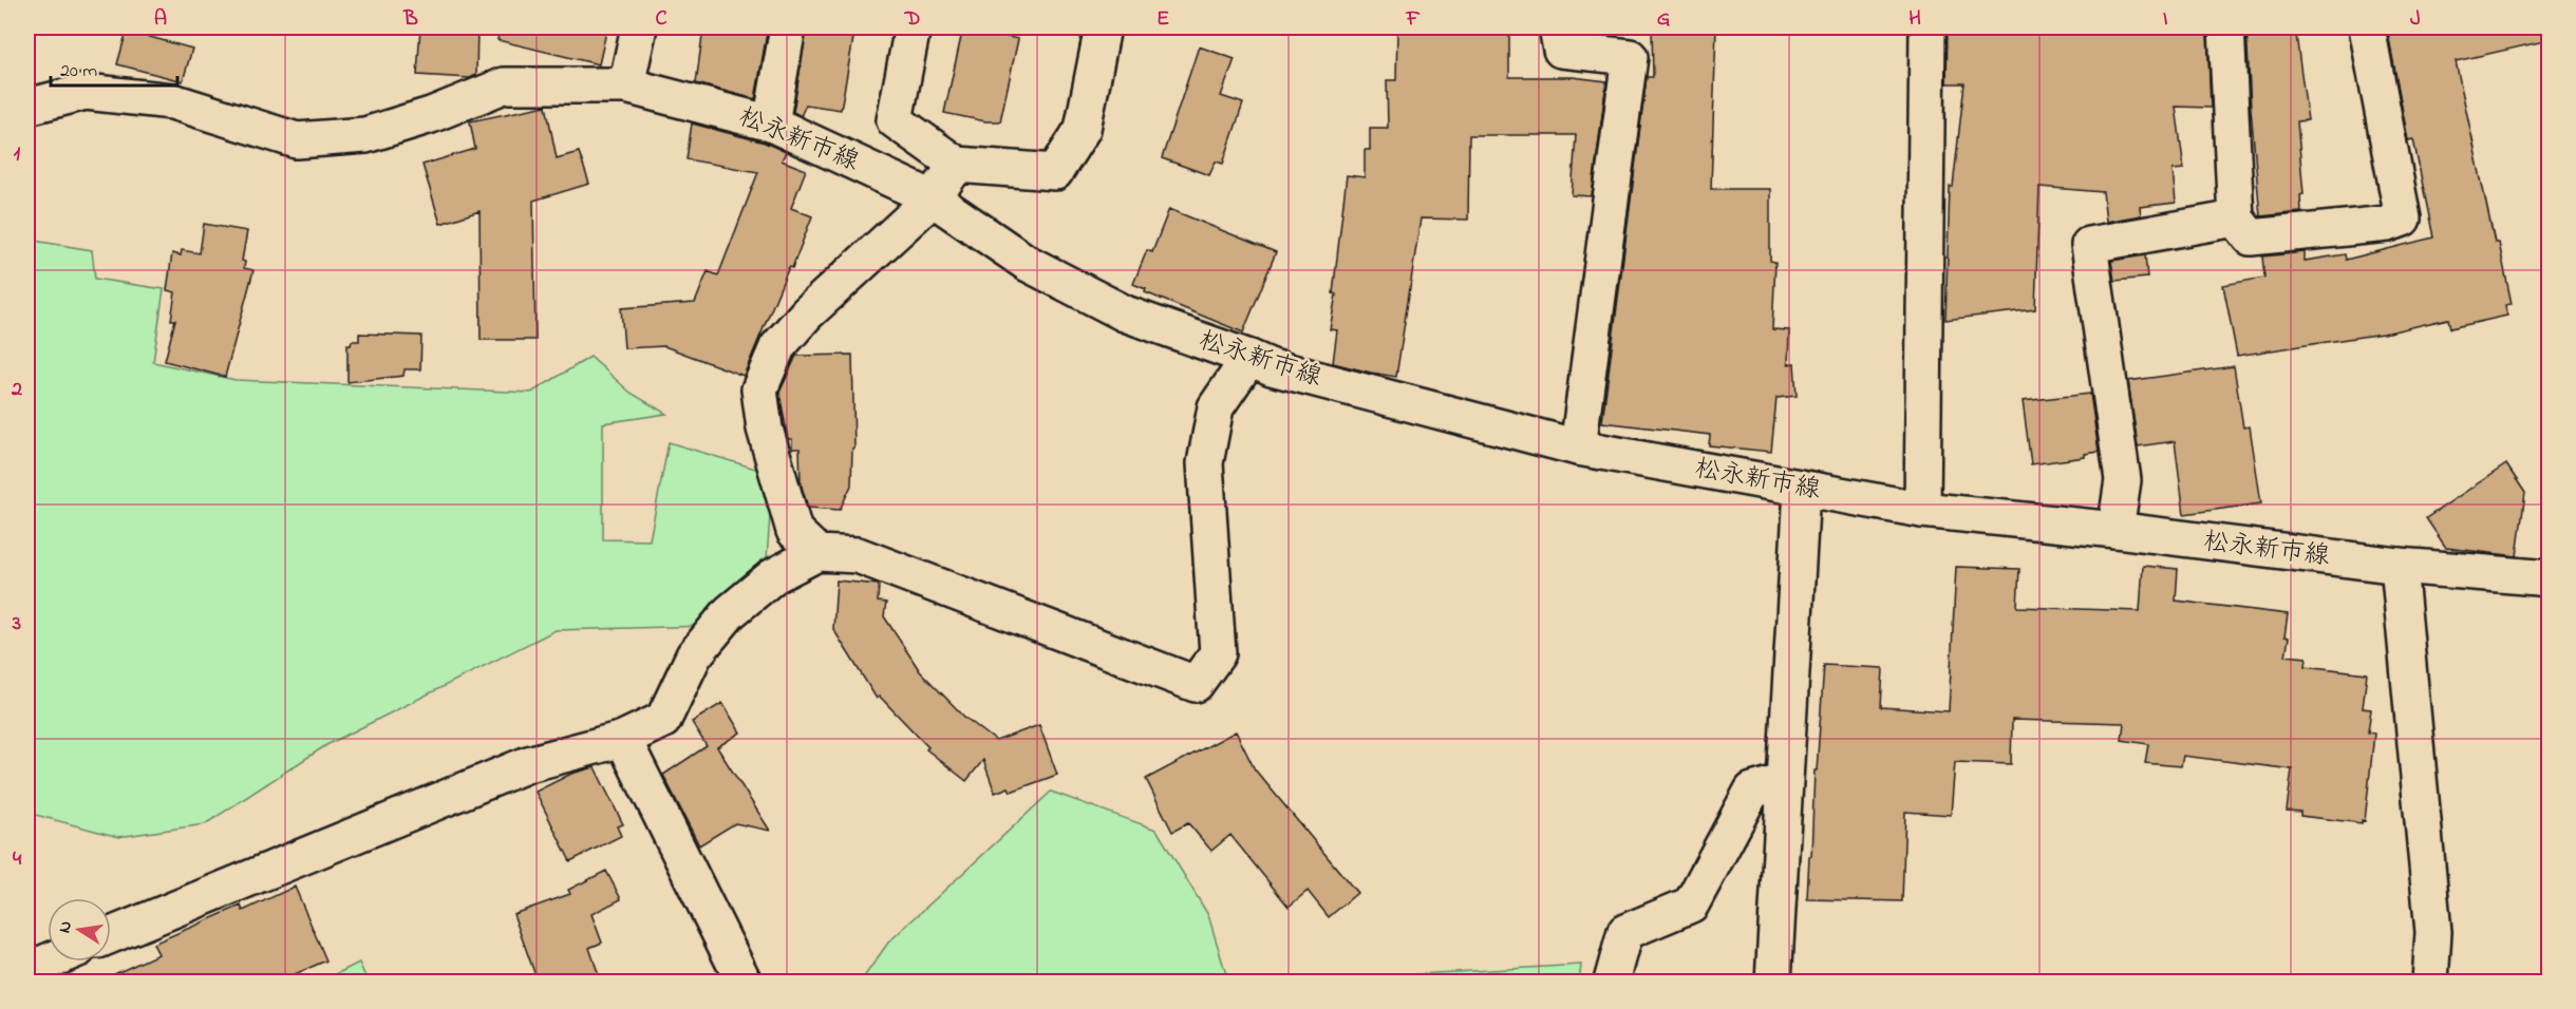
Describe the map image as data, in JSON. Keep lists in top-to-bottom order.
{
  "streets": {
    "street": ["松永新市線"]
  },
  "scale_bar": "20 m",
  "north": "left",
  "grid": {
    "columns": [
      "A",
      "B",
      "C",
      "D",
      "E",
      "F",
      "G",
      "H",
      "I",
      "J"
    ],
    "rows": [
      "1",
      "2",
      "3",
      "4"
    ]
  }
}
